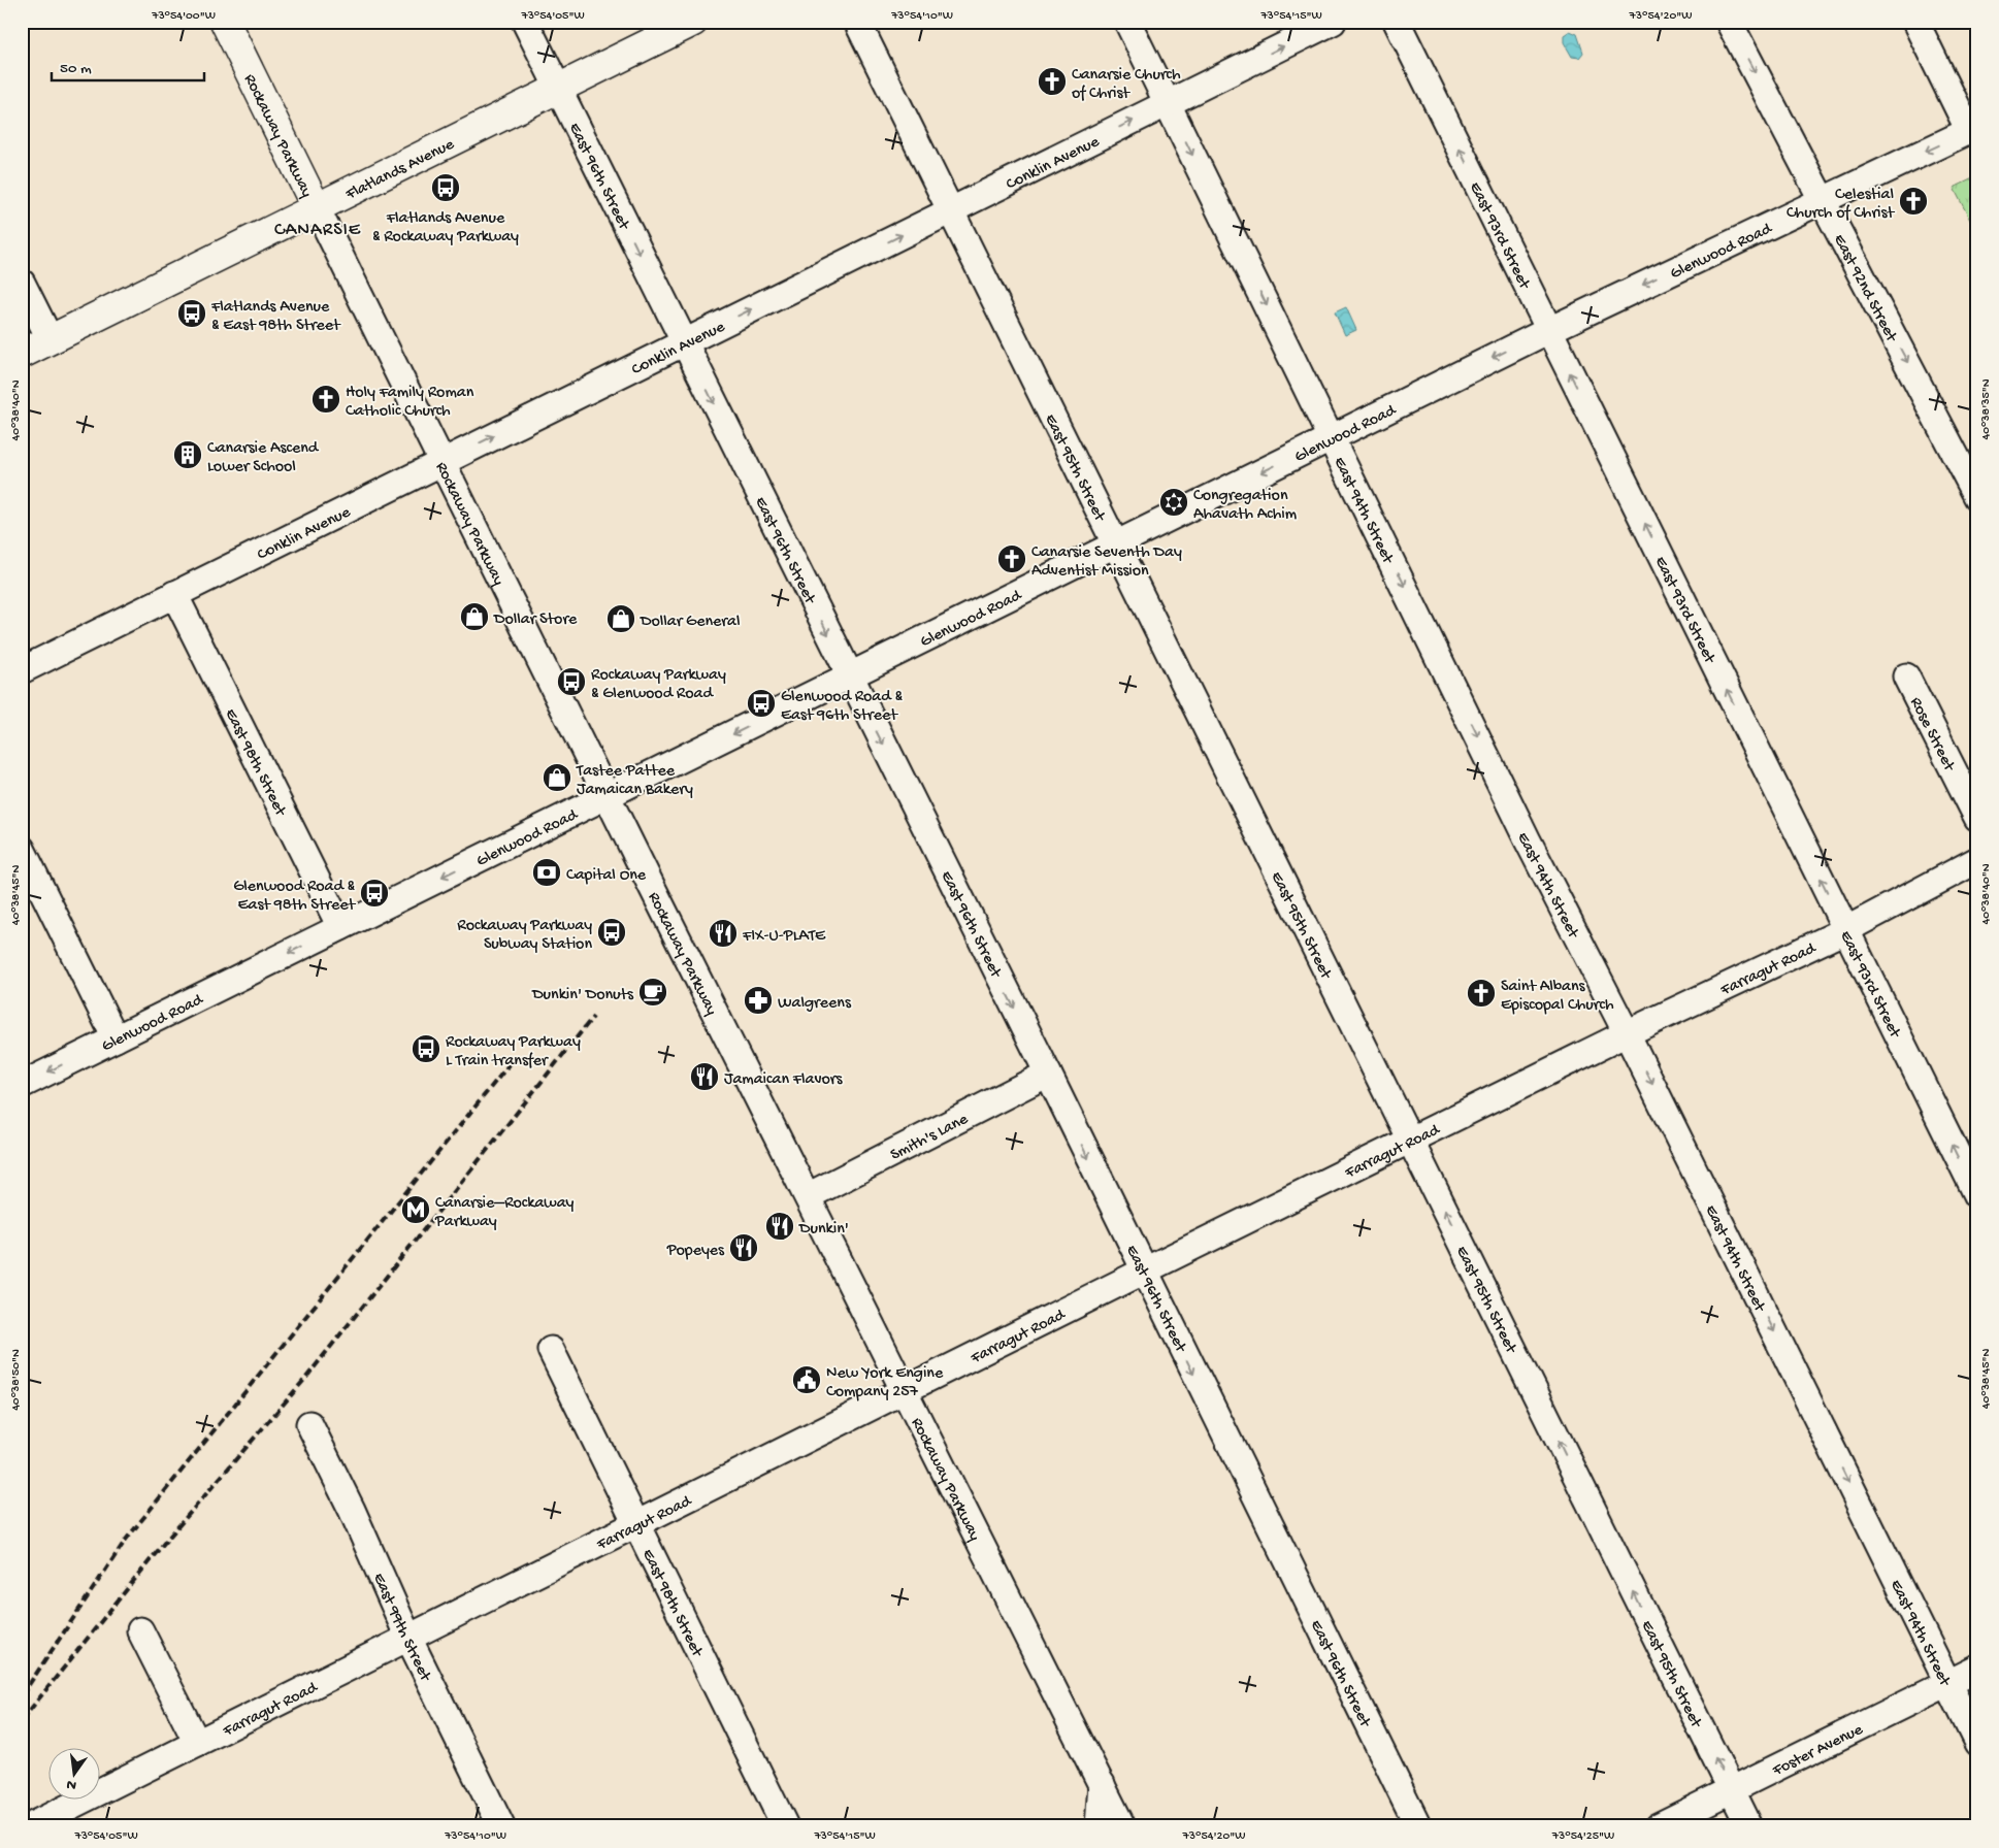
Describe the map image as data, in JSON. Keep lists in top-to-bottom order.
{
  "streets": {
    "main road": ["Rockaway Parkway", "Flatlands Avenue"],
    "street": [
      "Conklin Avenue",
      "East 96th Street",
      "East 93rd Street",
      "Glenwood Road",
      "East 92nd Street",
      "East 95th Street",
      "East 94th Street",
      "Rose Street",
      "East 98th Street",
      "Farragut Road",
      "Smith's Lane",
      "East 99th Street",
      "Foster Avenue"
    ]
  },
  "crossings": [
    ["Rockaway Parkway", "Conklin Avenue"],
    ["Rockaway Parkway", "Flatlands Avenue"],
    ["Rockaway Parkway", "Glenwood Road"],
    ["Rockaway Parkway", "Farragut Road"],
    ["Rockaway Parkway", "Smith's Lane"],
    ["Conklin Avenue", "East 96th Street"],
    ["Conklin Avenue", "East 95th Street"],
    ["Conklin Avenue", "East 94th Street"],
    ["Conklin Avenue", "East 98th Street"],
    ["Flatlands Avenue", "East 96th Street"],
    ["East 96th Street", "Glenwood Road"],
    ["East 96th Street", "Farragut Road"],
    ["East 96th Street", "Smith's Lane"],
    ["East 93rd Street", "Glenwood Road"],
    ["East 93rd Street", "Farragut Road"],
    ["Glenwood Road", "East 92nd Street"],
    ["Glenwood Road", "East 95th Street"],
    ["Glenwood Road", "East 94th Street"],
    ["Glenwood Road", "East 98th Street"],
    ["East 95th Street", "Farragut Road"],
    ["East 95th Street", "Foster Avenue"],
    ["East 94th Street", "Farragut Road"],
    ["East 94th Street", "Foster Avenue"],
    ["East 98th Street", "Farragut Road"],
    ["Farragut Road", "East 99th Street"]
  ],
  "one_way": [
    "Conklin Avenue",
    "East 96th Street",
    "East 93rd Street",
    "Glenwood Road",
    "East 92nd Street",
    "East 95th Street",
    "East 94th Street"
  ],
  "districts": ["CANARSIE"],
  "places": {
    "church": [
      "Canarsie Church of Christ",
      "Celestial Church of Christ",
      "Holy Family Roman Catholic Church",
      "Canarsie Seventh Day Adventist Mission",
      "Saint Albans Episcopal Church"
    ],
    "bus stop": [
      "Flatlands Avenue & Rockaway Parkway",
      "Flatlands Avenue & East 98th Street",
      "Rockaway Parkway & Glenwood Road",
      "Glenwood Road & East 96th Street",
      "Glenwood Road & East 98th Street",
      "Rockaway Parkway Subway Station",
      "Rockaway Parkway L Train transfer"
    ],
    "building": ["Canarsie Ascend Lower School"],
    "synagogue": ["Congregation Ahavath Achim"],
    "shop": ["Dollar Store", "Dollar General", "Tastee Pattee Jamaican Bakery"],
    "bank": ["Capital One"],
    "restaurant": [
      "FIX-U-PLATE",
      "Jamaican Flavors",
      "Dunkin'",
      "Popeyes"
    ],
    "cafe": ["Dunkin' Donuts"],
    "pharmacy": ["Walgreens"],
    "metro station": ["Canarsie–Rockaway Parkway"],
    "public building": ["New York Engine Company 257"]
  },
  "scale_bar": "50 m",
  "north": "bottom",
  "coordinates": [
    "73°54'00\"W",
    "73°54'05\"W",
    "73°54'10\"W",
    "73°54'15\"W",
    "73°54'20\"W",
    "40°38'35\"N",
    "40°38'40\"N",
    "40°38'45\"N",
    "40°38'50\"N",
    "73°54'25\"W"
  ]
}
